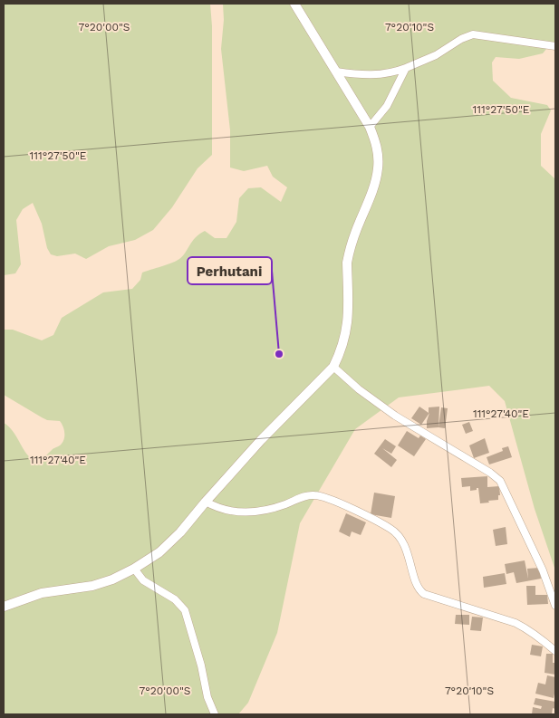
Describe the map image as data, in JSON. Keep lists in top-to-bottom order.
{
  "places": ["Perhutani"],
  "coordinates": [
    "7°20'00\"S",
    "7°20'10\"S",
    "111°27'50\"E",
    "111°27'40\"E"
  ]
}
